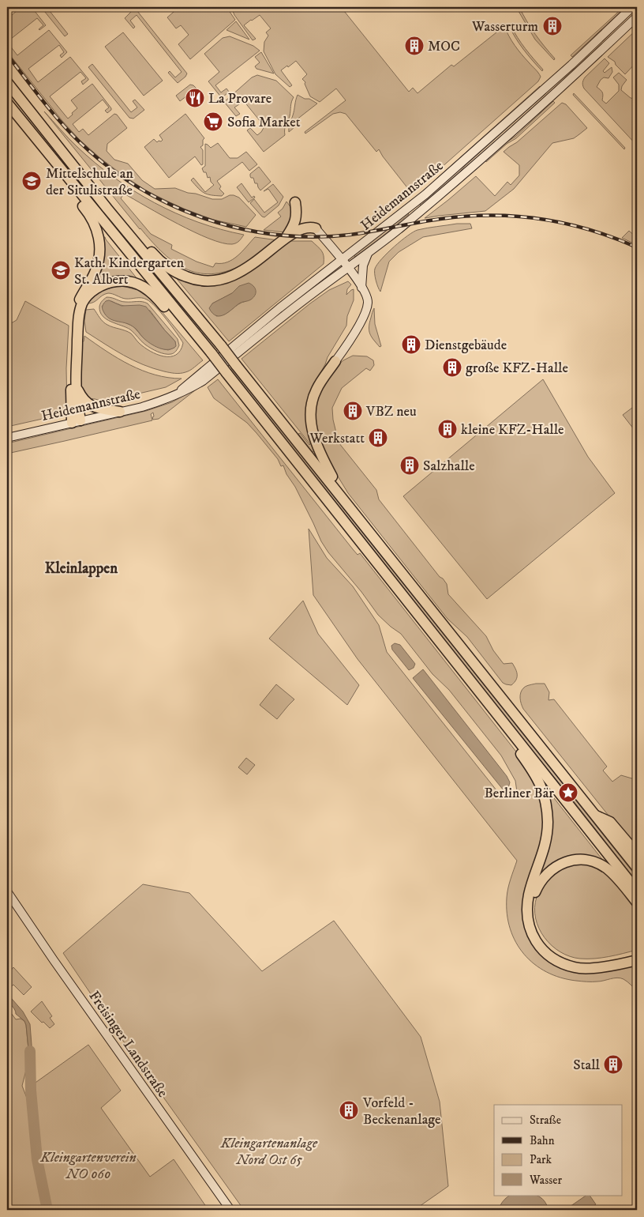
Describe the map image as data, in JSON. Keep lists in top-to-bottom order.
{
  "streets": {
    "main road": ["Heidemannstraße", "Freisinger Landstraße"]
  },
  "districts": ["Kleinlappen"],
  "parks": ["Kleingartenanlage Nord Ost 65", "Kleingartenverein NO 060"],
  "places": {
    "building": [
      "Wasserturm",
      "MOC",
      "Dienstgebäude",
      "große KFZ-Halle",
      "VBZ neu",
      "kleine KFZ-Halle",
      "Werkstatt",
      "Salzhalle",
      "Stall",
      "Vorfeld - Beckenanlage"
    ],
    "restaurant": ["La Provare"],
    "supermarket": ["Sofia Market"],
    "school or university": ["Mittelschule an der Situlistraße", "Kath. Kindergarten St. Albert"],
    "place": ["Berliner Bär"]
  },
  "legend": [
    "Straße",
    "Bahn",
    "Park",
    "Wasser"
  ]
}
